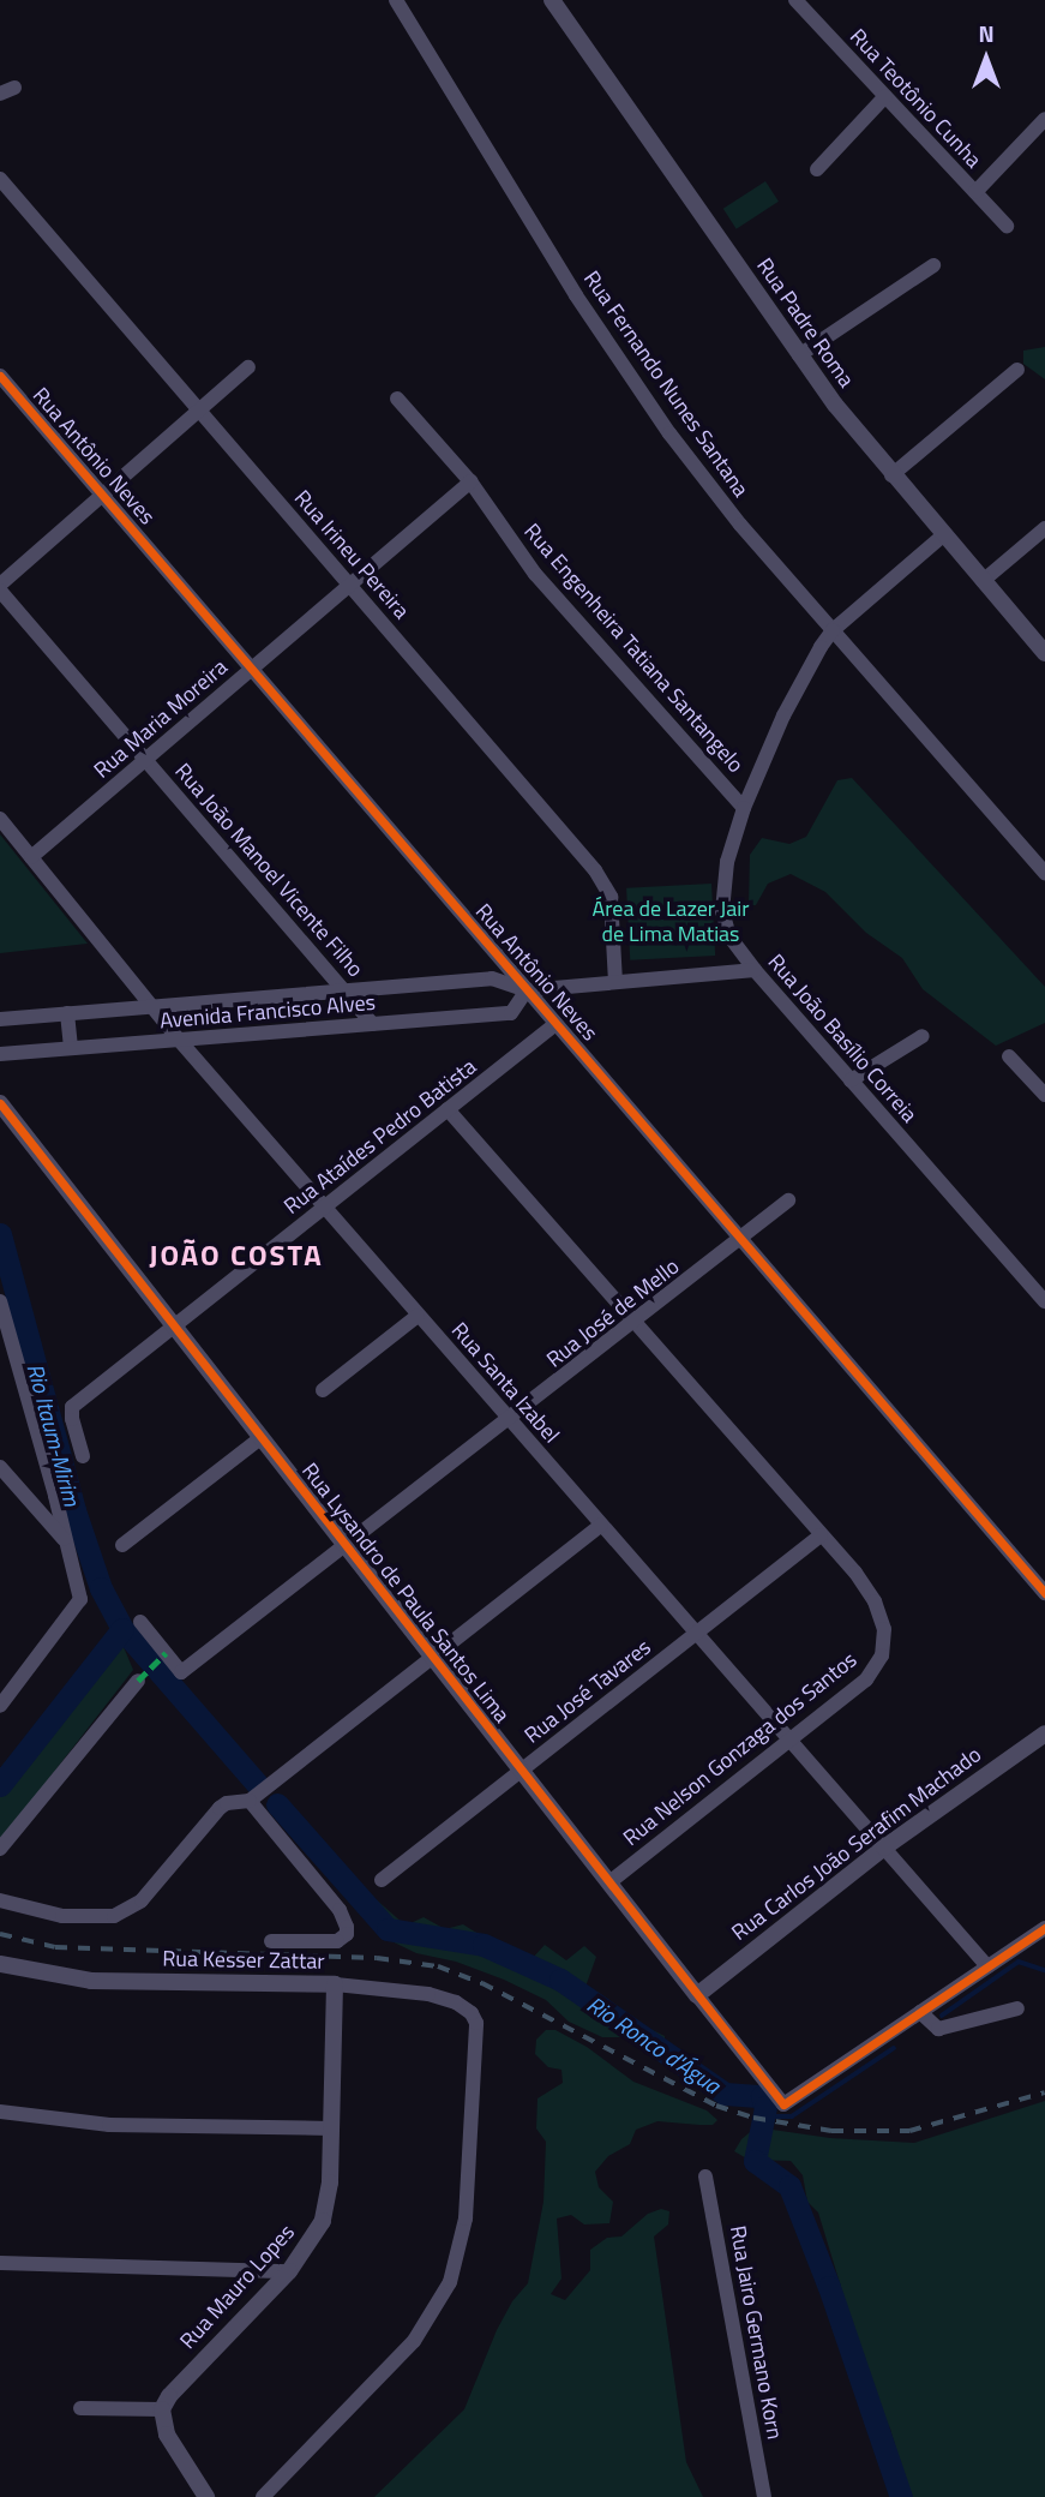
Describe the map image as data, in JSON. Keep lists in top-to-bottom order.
{
  "streets": {
    "street": [
      "Rua Teotônio Cunha",
      "Rua Padre Roma",
      "Rua Fernando Nunes Santana",
      "Rua Antônio Neves",
      "Rua Irineu Pereira",
      "Rua Engenheira Tatiana Santangelo",
      "Rua Maria Moreira",
      "Rua João Manoel Vicente Filho",
      "Avenida Francisco Alves",
      "Rua João Basílio Correia",
      "Rua Ataídes Pedro Batista",
      "Rua José de Mello",
      "Rua Santa Izabel",
      "Rua Lysandro de Paula Santos Lima",
      "Rua José Tavares",
      "Rua Nelson Gonzaga dos Santos",
      "Rua Carlos João Serafim Machado",
      "Rua Kesser Zattar",
      "Rua Mauro Lopes",
      "Rua Jairo Germano Korn"
    ]
  },
  "crossings": [
    ["Rua Padre Roma", "Rua João Basílio Correia"],
    ["Rua Fernando Nunes Santana", "Rua João Basílio Correia"],
    ["Rua Antônio Neves", "Rua Maria Moreira"],
    ["Rua Antônio Neves", "Avenida Francisco Alves"],
    ["Rua Antônio Neves", "Rua Ataídes Pedro Batista"],
    ["Rua Antônio Neves", "Rua José de Mello"],
    ["Rua Irineu Pereira", "Rua Maria Moreira"],
    ["Rua Irineu Pereira", "Avenida Francisco Alves"],
    ["Rua Engenheira Tatiana Santangelo", "Rua Maria Moreira"],
    ["Rua Engenheira Tatiana Santangelo", "Rua João Basílio Correia"],
    ["Rua Maria Moreira", "Rua João Manoel Vicente Filho"],
    ["Rua Maria Moreira", "Rua Santa Izabel"],
    ["Rua João Manoel Vicente Filho", "Avenida Francisco Alves"],
    ["Avenida Francisco Alves", "Rua João Basílio Correia"],
    ["Avenida Francisco Alves", "Rua Santa Izabel"],
    ["Rua Ataídes Pedro Batista", "Rua Santa Izabel"],
    ["Rua Ataídes Pedro Batista", "Rua Lysandro de Paula Santos Lima"],
    ["Rua José de Mello", "Rua Santa Izabel"],
    ["Rua José de Mello", "Rua Lysandro de Paula Santos Lima"],
    ["Rua Santa Izabel", "Rua José Tavares"],
    ["Rua Santa Izabel", "Rua Nelson Gonzaga dos Santos"],
    ["Rua Santa Izabel", "Rua Carlos João Serafim Machado"],
    ["Rua Lysandro de Paula Santos Lima", "Rua José Tavares"],
    ["Rua Lysandro de Paula Santos Lima", "Rua Nelson Gonzaga dos Santos"],
    ["Rua Lysandro de Paula Santos Lima", "Rua Carlos João Serafim Machado"],
    ["Rua José Tavares", "Rua Nelson Gonzaga dos Santos"],
    ["Rua Kesser Zattar", "Rua Mauro Lopes"]
  ],
  "districts": ["JOÃO COSTA"],
  "water": ["Rio Itaum-Mirim", "Rio Ronco d'Água"],
  "parks": ["Área de Lazer Jair de Lima Matias"],
  "north": "top"
}
